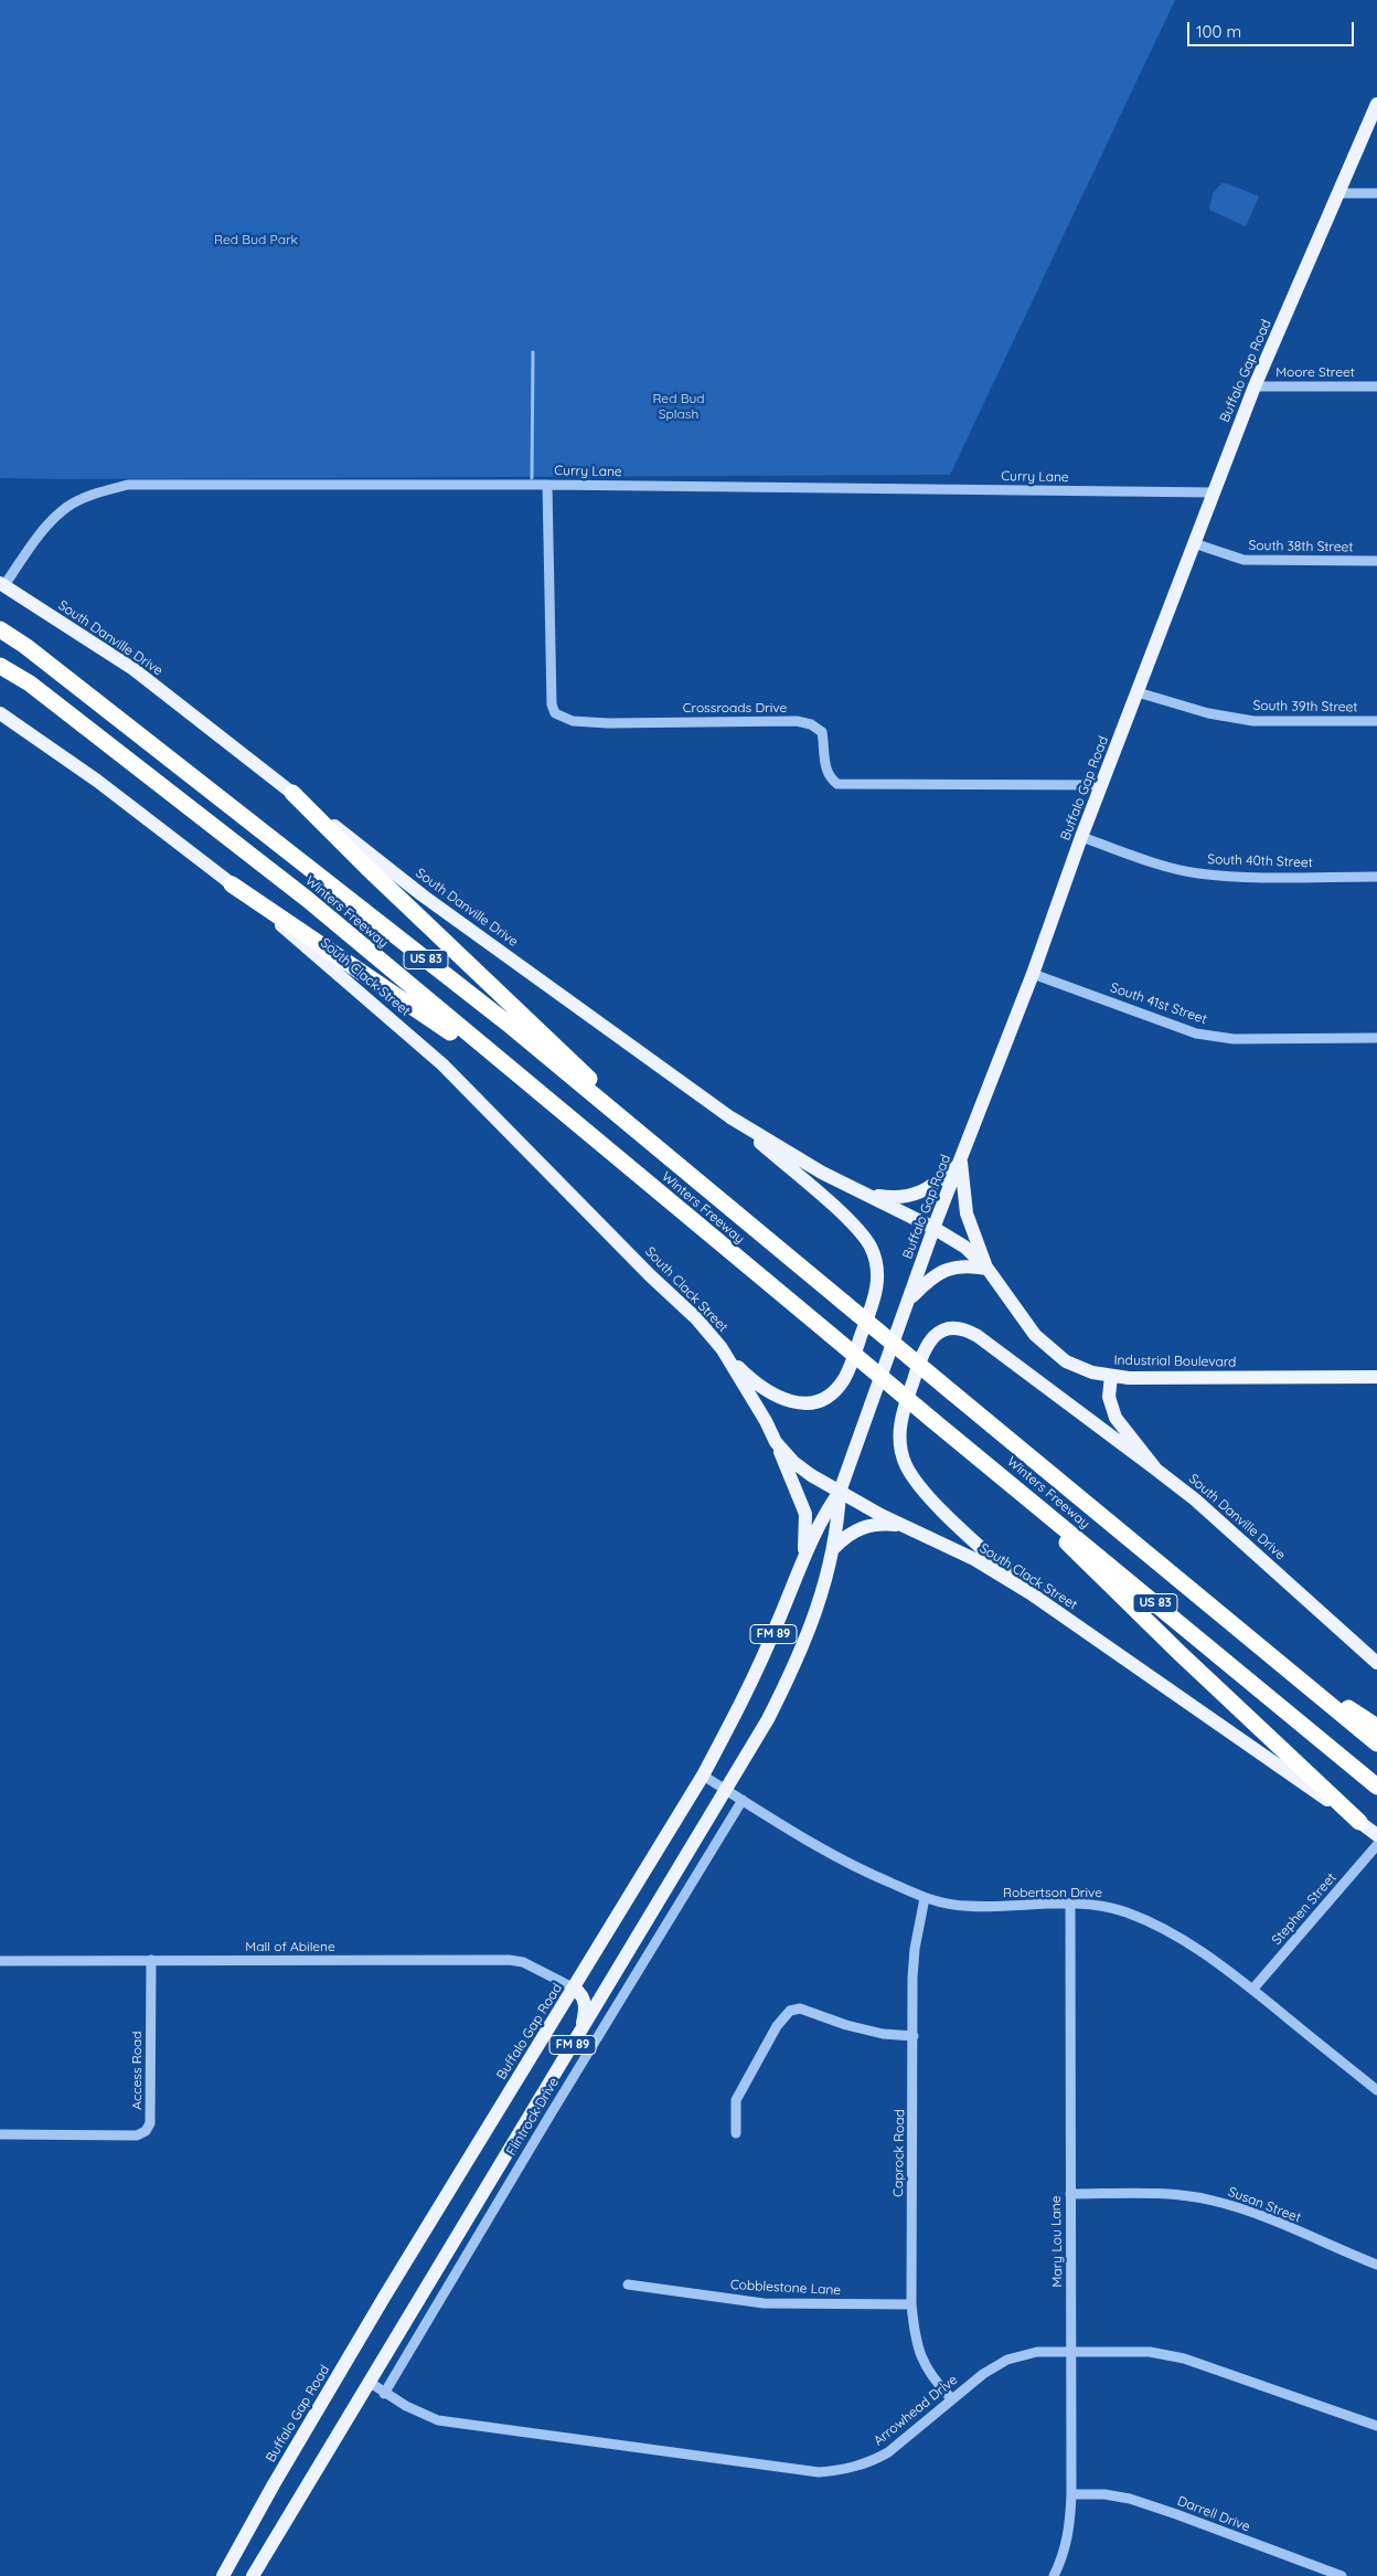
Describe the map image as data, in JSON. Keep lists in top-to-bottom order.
{
  "streets": {
    "highway": ["Winters Freeway", "US 83"],
    "main road": [
      "Buffalo Gap Road",
      "South Danville Drive",
      "South Clack Street",
      "Industrial Boulevard",
      "FM 89"
    ],
    "street": [
      "Moore Street",
      "Curry Lane",
      "South 38th Street",
      "South 39th Street",
      "Crossroads Drive",
      "South 40th Street",
      "South 41st Street",
      "Robertson Drive",
      "Stephen Street",
      "Mall of Abilene",
      "Access Road",
      "Flintrock Drive",
      "Caprock Road",
      "Susan Street",
      "Mary Lou Lane",
      "Cobblestone Lane",
      "Arrowhead Drive",
      "Darrell Drive"
    ]
  },
  "crossings": [
    ["Buffalo Gap Road", "Moore Street"],
    ["Buffalo Gap Road", "Curry Lane"],
    ["Buffalo Gap Road", "South 38th Street"],
    ["Buffalo Gap Road", "South Danville Drive"],
    ["Buffalo Gap Road", "South 39th Street"],
    ["Buffalo Gap Road", "Crossroads Drive"],
    ["Buffalo Gap Road", "South 40th Street"],
    ["Buffalo Gap Road", "South Clack Street"],
    ["Buffalo Gap Road", "South 41st Street"],
    ["Buffalo Gap Road", "Industrial Boulevard"],
    ["Buffalo Gap Road", "Robertson Drive"],
    ["Buffalo Gap Road", "Mall of Abilene"],
    ["Buffalo Gap Road", "Arrowhead Drive"],
    ["Curry Lane", "South Danville Drive"],
    ["Curry Lane", "Crossroads Drive"],
    ["South Danville Drive", "Industrial Boulevard"],
    ["Robertson Drive", "Stephen Street"],
    ["Robertson Drive", "Flintrock Drive"],
    ["Robertson Drive", "Caprock Road"],
    ["Robertson Drive", "Mary Lou Lane"],
    ["Mall of Abilene", "Access Road"],
    ["Flintrock Drive", "Arrowhead Drive"],
    ["Caprock Road", "Cobblestone Lane"],
    ["Caprock Road", "Arrowhead Drive"],
    ["Susan Street", "Mary Lou Lane"],
    ["Mary Lou Lane", "Arrowhead Drive"],
    ["Mary Lou Lane", "Darrell Drive"]
  ],
  "parks": ["Red Bud Park", "Red Bud Splash"],
  "scale_bar": "100 m"
}
